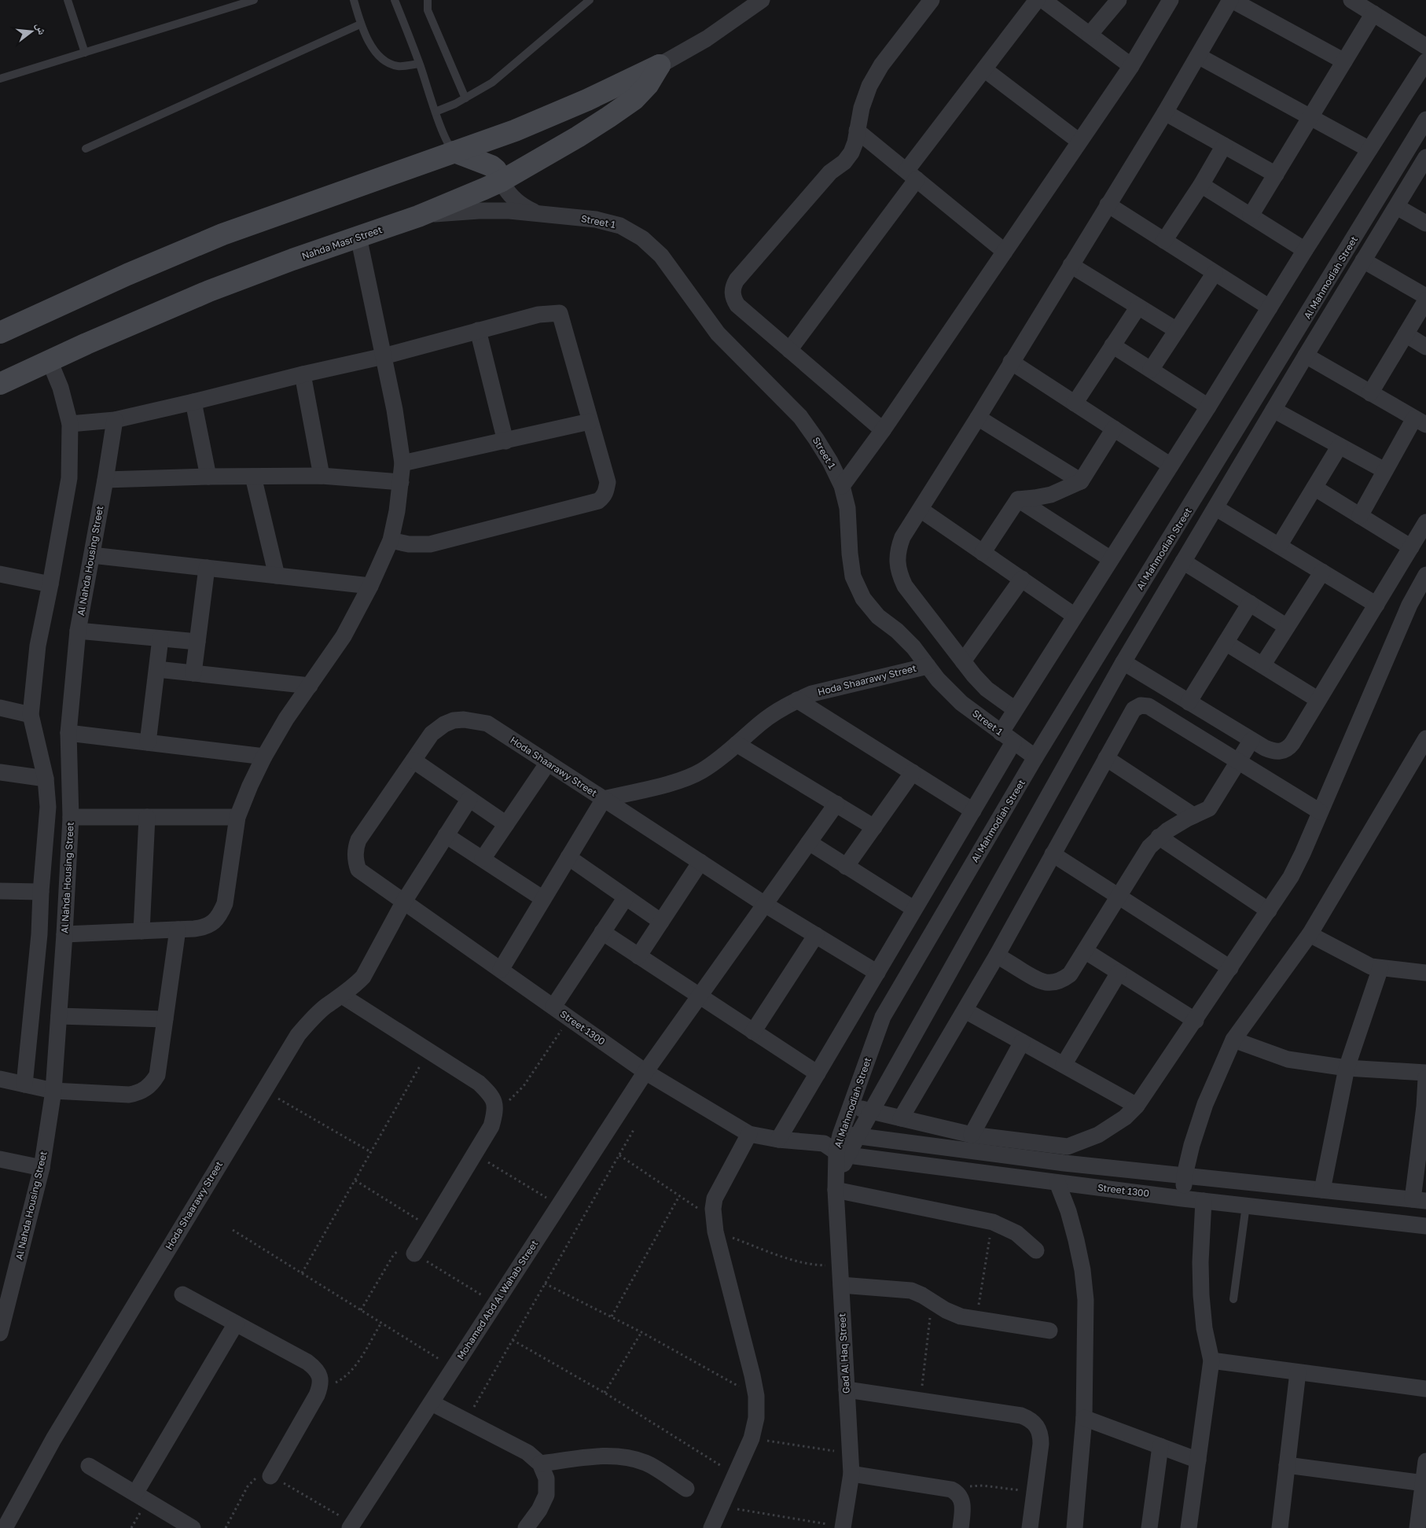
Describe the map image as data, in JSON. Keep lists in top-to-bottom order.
{
  "streets": {
    "street": [
      "Street 1",
      "Nahda Masr Street",
      "Al Mahmodiah Street",
      "Al Nahda Housing Street",
      "Hoda Shaarawy Street",
      "Street 1300",
      "Mohamed Abd Al Wahab Street",
      "Gad Al Haq Street"
    ]
  },
  "crossings": [
    ["Street 1", "Nahda Masr Street"],
    ["Street 1", "Al Mahmodiah Street"],
    ["Street 1", "Hoda Shaarawy Street"],
    ["Al Mahmodiah Street", "Street 1300"],
    ["Al Mahmodiah Street", "Gad Al Haq Street"],
    ["Hoda Shaarawy Street", "Street 1300"],
    ["Street 1300", "Mohamed Abd Al Wahab Street"]
  ],
  "north": "right"
}
